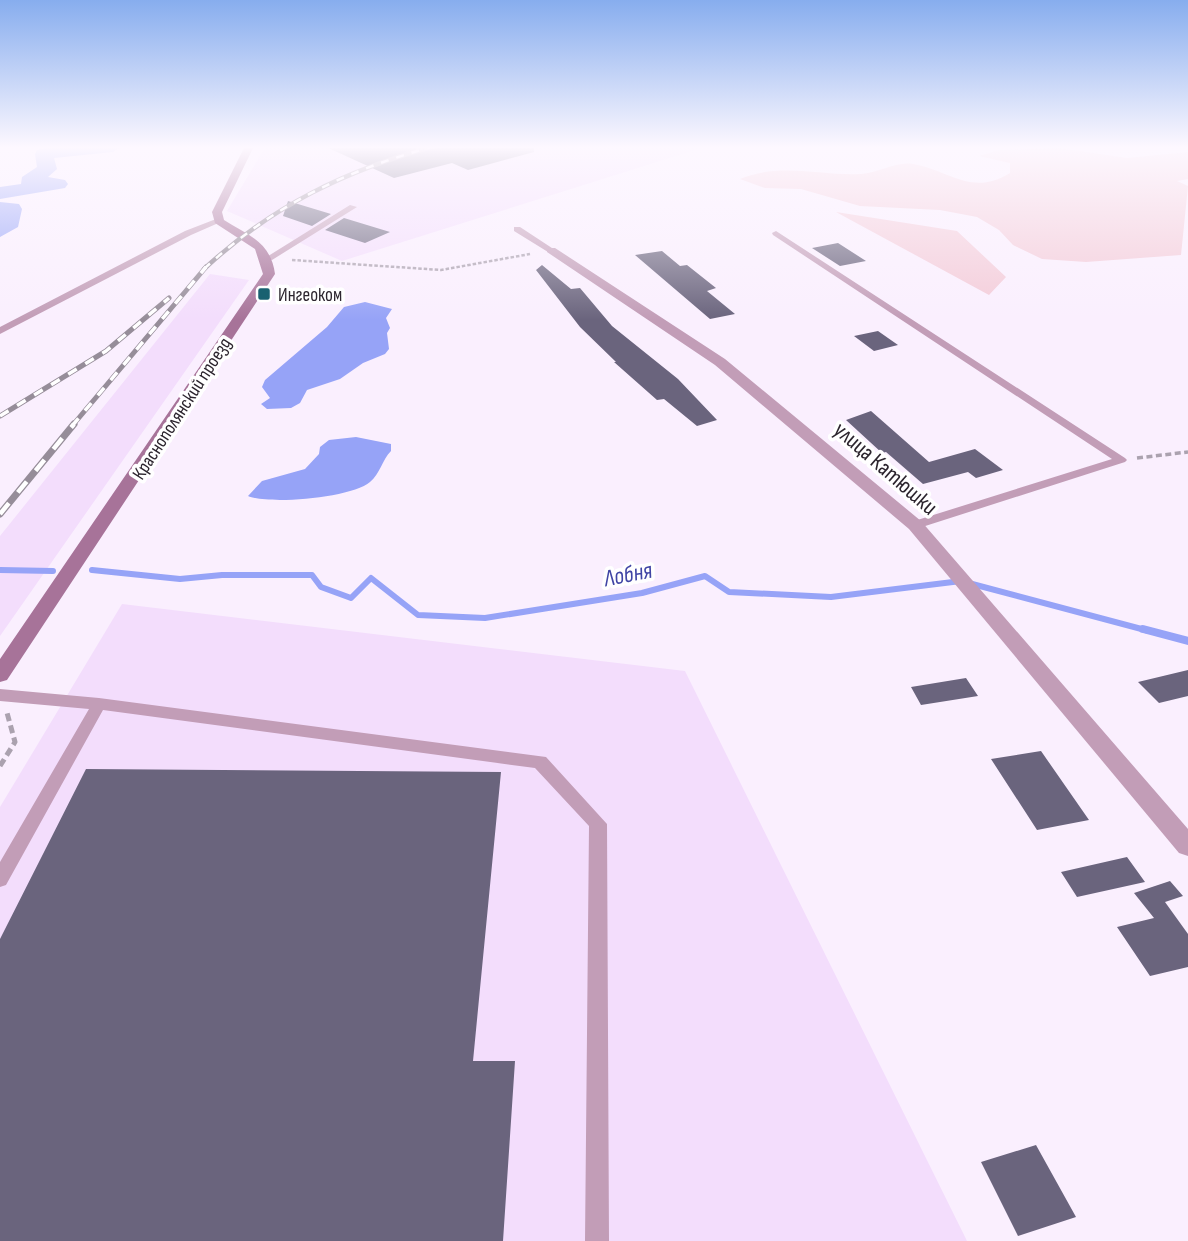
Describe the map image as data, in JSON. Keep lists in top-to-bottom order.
{
  "streets": {
    "main road": ["Краснополянский проезд"],
    "street": ["улица Катюшки"]
  },
  "water": ["Лобня"],
  "places": {
    "transit": ["Ингеоком"]
  }
}
